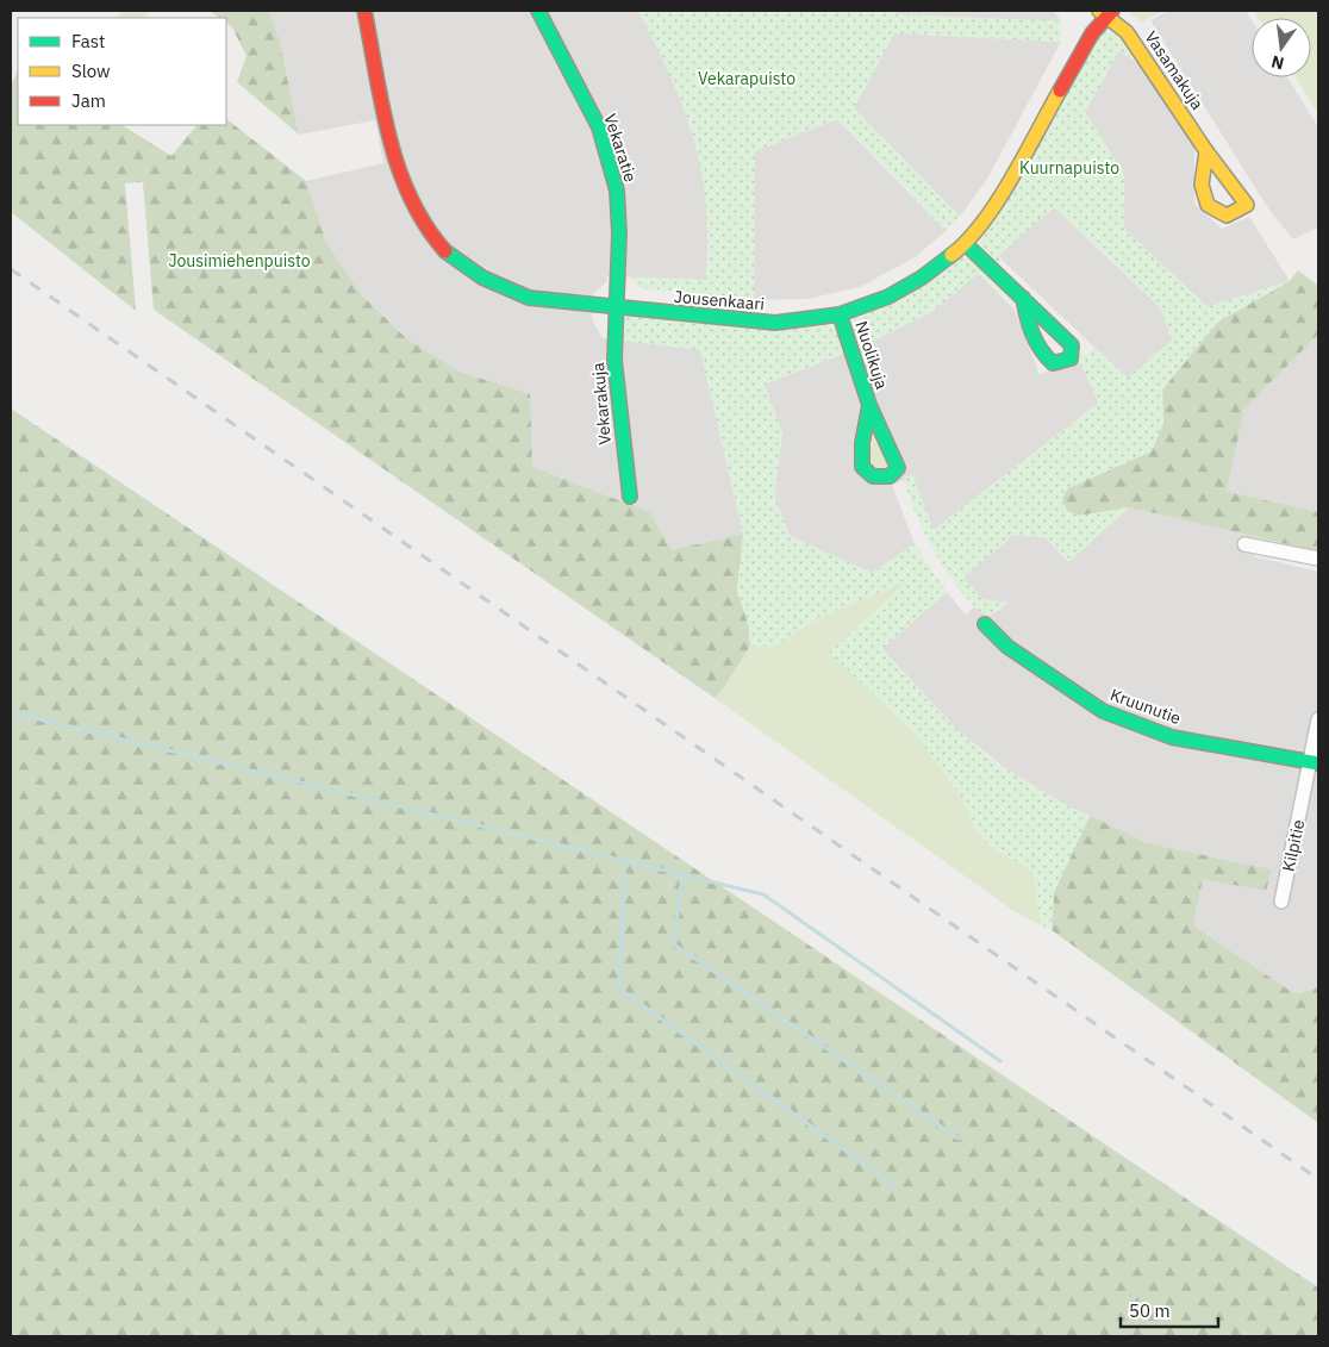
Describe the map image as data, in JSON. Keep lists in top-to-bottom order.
{
  "streets": {
    "street": [
      "Vasamakuja",
      "Vekaratie",
      "Jousenkaari",
      "Nuolikuja",
      "Vekarakuja",
      "Kruunutie",
      "Kilpitie"
    ]
  },
  "crossings": [
    ["Vasamakuja", "Jousenkaari"],
    ["Vekaratie", "Jousenkaari"],
    ["Vekaratie", "Vekarakuja"],
    ["Jousenkaari", "Nuolikuja"],
    ["Jousenkaari", "Vekarakuja"],
    ["Kruunutie", "Kilpitie"]
  ],
  "parks": ["Vekarapuisto", "Kuurnapuisto", "Jousimiehenpuisto"],
  "legend": ["Fast", "Slow", "Jam"],
  "scale_bar": "50 m",
  "north": "bottom"
}
